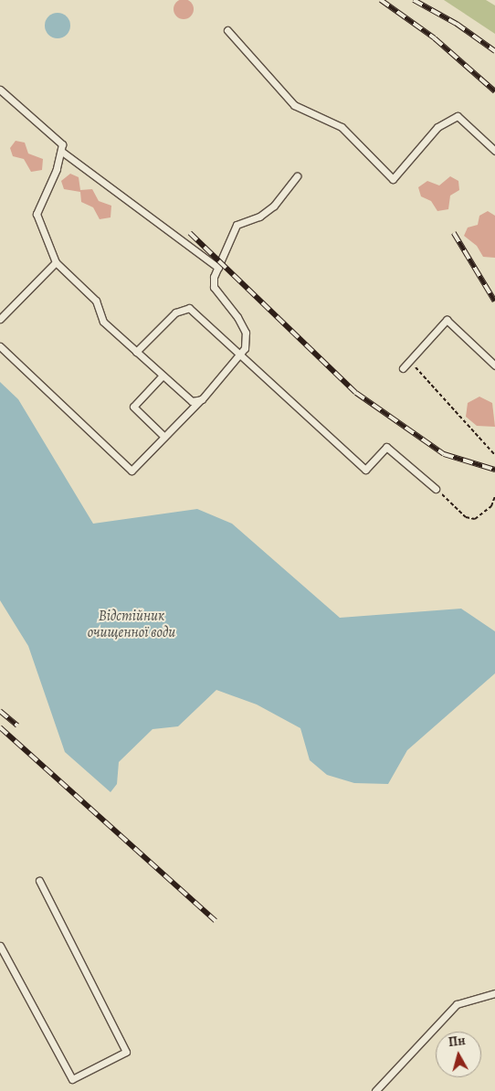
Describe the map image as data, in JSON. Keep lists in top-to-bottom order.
{
  "water": ["Відстійник очищенної води"],
  "north": "top"
}
